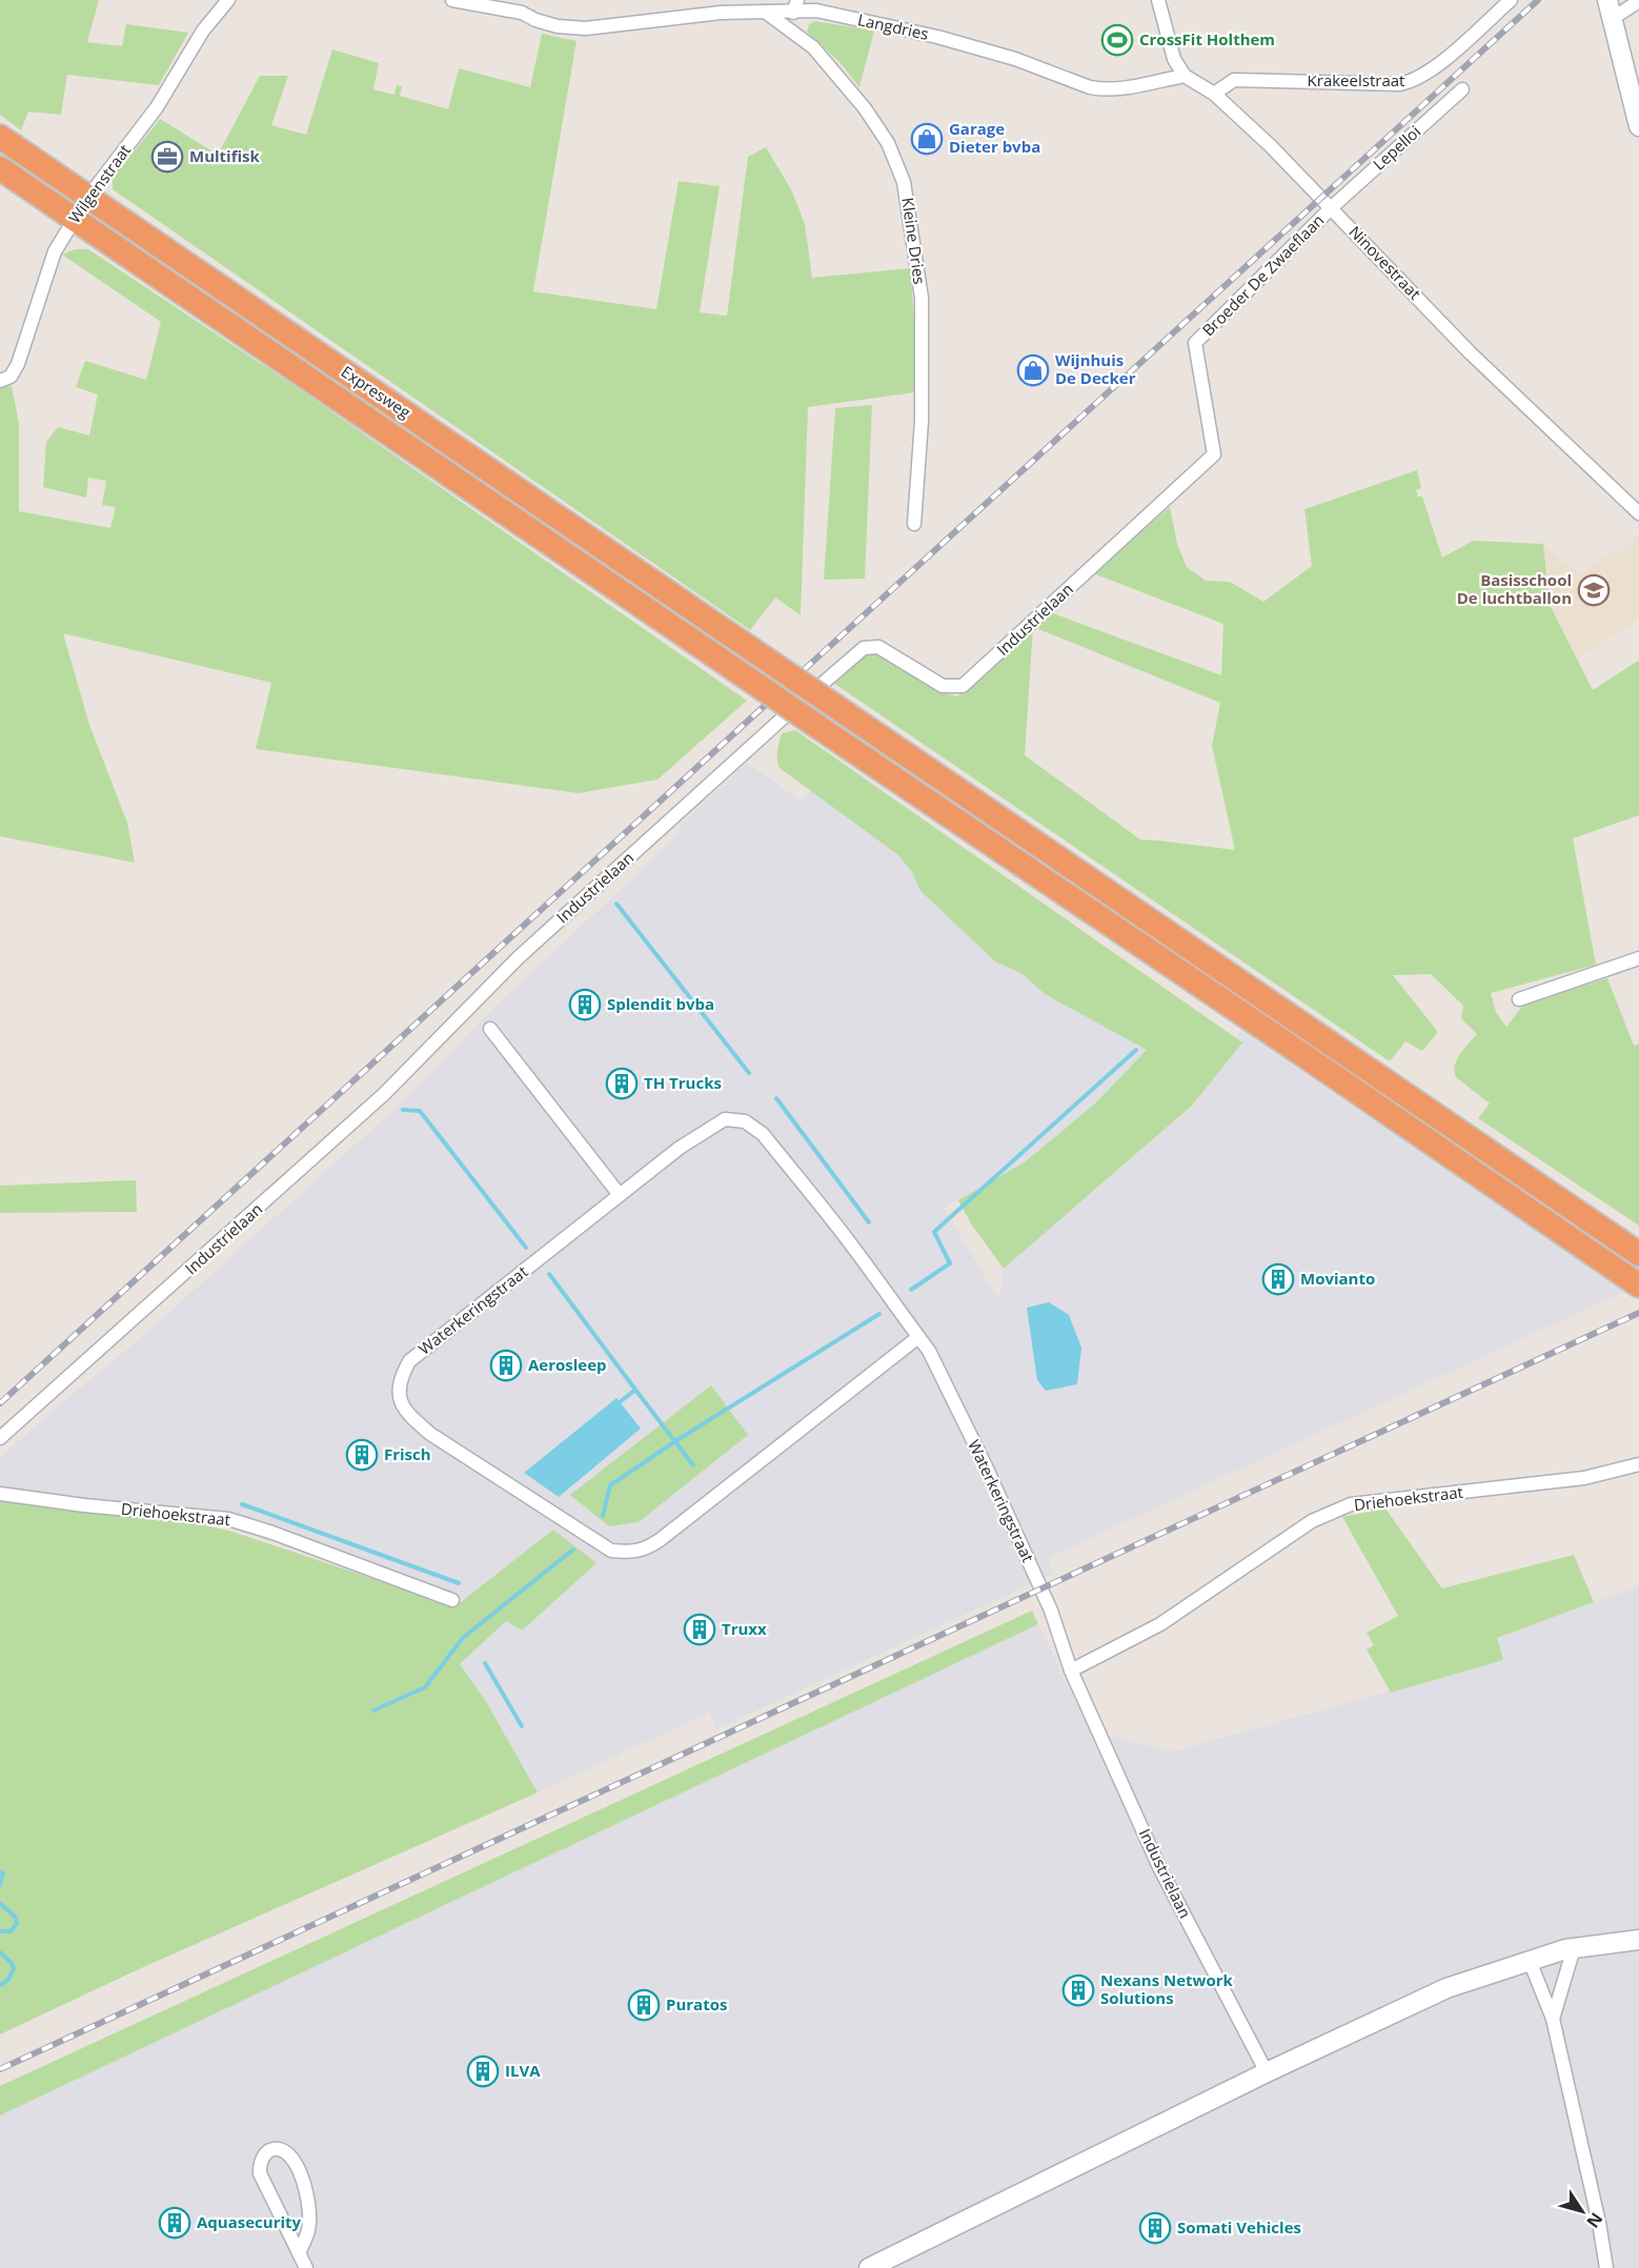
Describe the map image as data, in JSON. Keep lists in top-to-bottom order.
{
  "streets": {
    "highway": ["Expresweg"],
    "street": [
      "Langdries",
      "Krakeelstraat",
      "Lepelloi",
      "Wilgenstraat",
      "Kleine Dries",
      "Ninovestraat",
      "Broeder De Zwaeflaan",
      "Industrielaan",
      "Waterkeringstraat",
      "Driehoekstraat"
    ]
  },
  "crossings": [
    ["Langdries", "Kleine Dries"],
    ["Langdries", "Ninovestraat"],
    ["Krakeelstraat", "Ninovestraat"],
    ["Lepelloi", "Ninovestraat"],
    ["Lepelloi", "Broeder De Zwaeflaan"],
    ["Wilgenstraat", "Expresweg"],
    ["Ninovestraat", "Broeder De Zwaeflaan"],
    ["Broeder De Zwaeflaan", "Industrielaan"],
    ["Industrielaan", "Waterkeringstraat"],
    ["Industrielaan", "Driehoekstraat"],
    ["Waterkeringstraat", "Driehoekstraat"]
  ],
  "places": {
    "sports": ["CrossFit Holthem"],
    "shop": ["Garage Dieter bvba", "Wijnhuis De Decker"],
    "office": ["Multifisk"],
    "school or university": ["Basisschool De luchtballon"],
    "building": [
      "Splendit bvba",
      "TH Trucks",
      "Movianto",
      "Aerosleep",
      "Frisch",
      "Truxx",
      "Nexans Network Solutions",
      "Puratos",
      "ILVA",
      "Aquasecurity",
      "Somati Vehicles"
    ]
  },
  "north": "bottom right"
}
